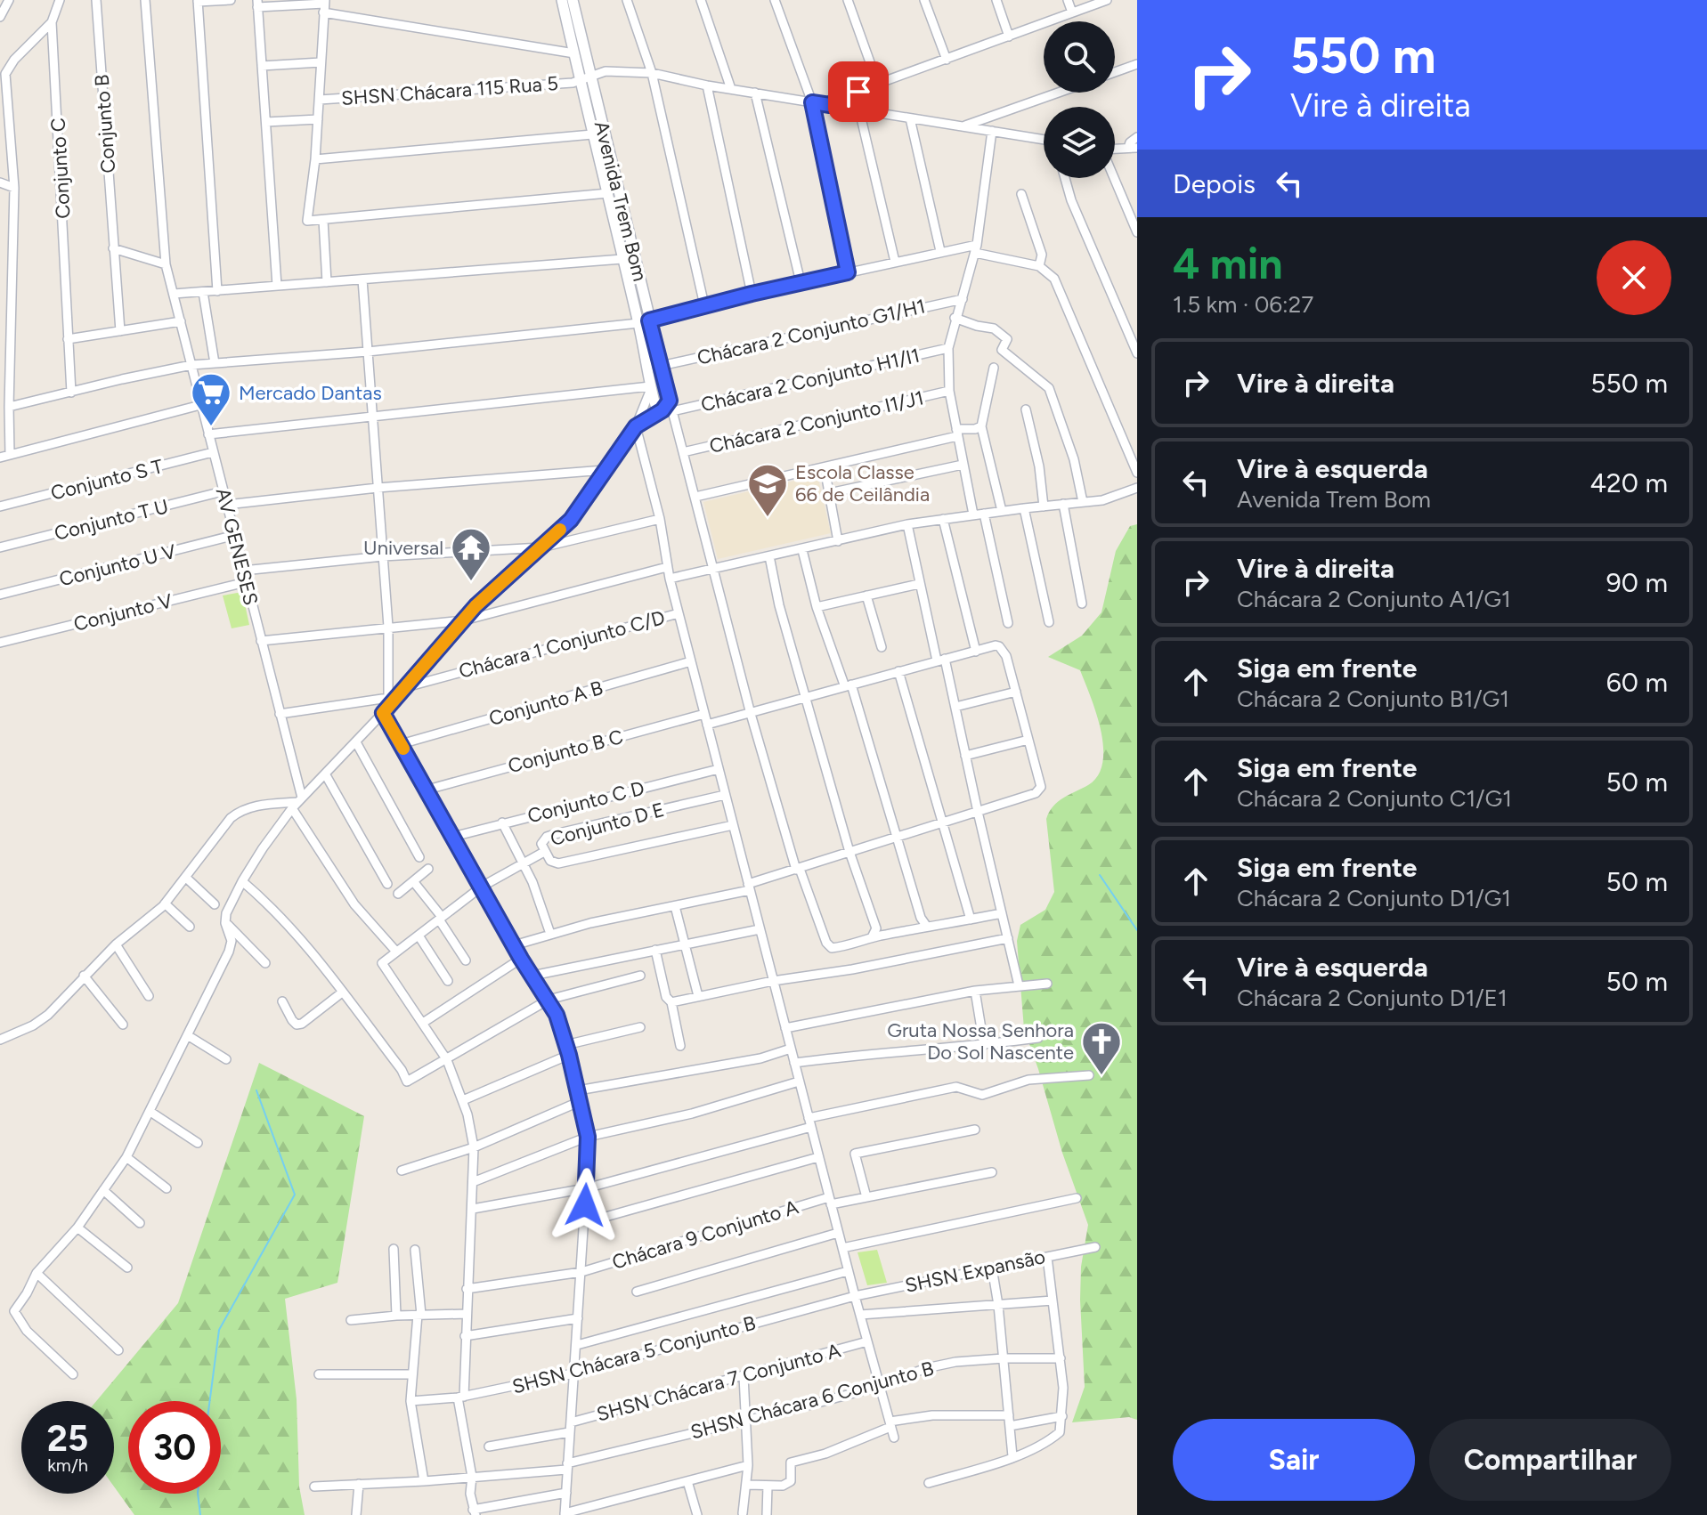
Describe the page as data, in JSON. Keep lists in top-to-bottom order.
{
  "streets": {
    "street": [
      "SHSN Chácara 115 Rua 5",
      "Conjunto B",
      "Conjunto C",
      "Avenida Trem Bom",
      "Chácara 2 Conjunto G1/H1",
      "Chácara 2 Conjunto H1/I1",
      "Chácara 2 Conjunto I1/J1",
      "Conjunto S T",
      "Conjunto T U",
      "AV GENESES",
      "Conjunto U V",
      "Conjunto V",
      "Chácara 1 Conjunto C/D",
      "Conjunto A B",
      "Conjunto B C",
      "Conjunto C D",
      "Conjunto D E",
      "Chácara 9 Conjunto A",
      "SHSN Expansão",
      "SHSN Chácara 5 Conjunto B",
      "SHSN Chácara 7 Conjunto A",
      "SHSN Chácara 6 Conjunto B"
    ]
  },
  "crossings": [
    ["SHSN Chácara 115 Rua 5", "Avenida Trem Bom"],
    ["Avenida Trem Bom", "Chácara 2 Conjunto G1/H1"],
    ["Avenida Trem Bom", "Chácara 2 Conjunto H1/I1"],
    ["Conjunto S T", "AV GENESES"],
    ["Conjunto T U", "AV GENESES"],
    ["AV GENESES", "Conjunto U V"],
    ["AV GENESES", "Conjunto V"],
    ["SHSN Expansão", "SHSN Chácara 5 Conjunto B"]
  ],
  "places": {
    "supermarket": ["Mercado Dantas"],
    "school or university": ["Escola Classe 66 de Ceilândia"],
    "temple": ["Universal"],
    "church": ["Gruta Nossa Senhora Do Sol Nascente"]
  },
  "page": {
    "turn": ["550 m", "Vire à direita"],
    "then": "Depois",
    "heading": ["4 min", "1.5 km · 06:27"],
    "list": [
      {
        "name": "Vire à direita",
        "value": "550 m"
      },
      {
        "name": "Vire à esquerda",
        "note": "Avenida Trem Bom",
        "value": "420 m"
      },
      {
        "name": "Vire à direita",
        "note": "Chácara 2 Conjunto A1/G1",
        "value": "90 m"
      },
      {
        "name": "Siga em frente",
        "note": "Chácara 2 Conjunto B1/G1",
        "value": "60 m"
      },
      {
        "name": "Siga em frente",
        "note": "Chácara 2 Conjunto C1/G1",
        "value": "50 m"
      },
      {
        "name": "Siga em frente",
        "note": "Chácara 2 Conjunto D1/G1",
        "value": "50 m"
      },
      {
        "name": "Vire à esquerda",
        "note": "Chácara 2 Conjunto D1/E1",
        "value": "50 m"
      }
    ],
    "speed": "25 km/h",
    "limit": "30",
    "buttons": ["Sair", "Compartilhar"]
  }
}
